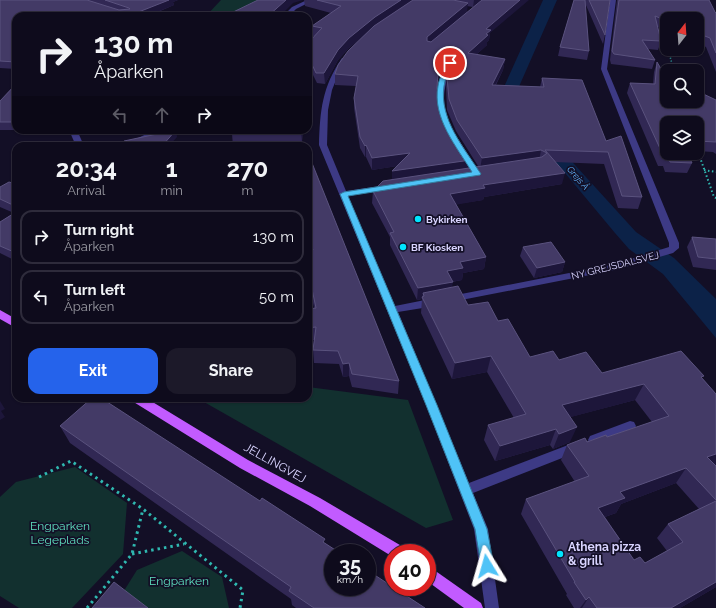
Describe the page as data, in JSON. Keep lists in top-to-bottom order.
{
  "streets": {
    "main road": ["JELLINGVEJ"],
    "street": ["NY GREJSDALSVEJ"]
  },
  "water": ["Grejs Å"],
  "parks": ["Engparken Legeplads", "Engparken"],
  "places": ["Bykirken", "BF Kiosken", "Athena pizza & grill"],
  "north": "top",
  "page": {
    "turn": ["130 m", "Åparken"],
    "eta": [
      "20:34",
      "Arrival",
      "1",
      "min",
      "270",
      "m"
    ],
    "list": [
      {
        "name": "Turn right",
        "note": "Åparken",
        "value": "130 m"
      },
      {
        "name": "Turn left",
        "note": "Åparken",
        "value": "50 m"
      }
    ],
    "buttons": ["Exit", "Share"],
    "speed": "35 km/h",
    "limit": "40"
  }
}
